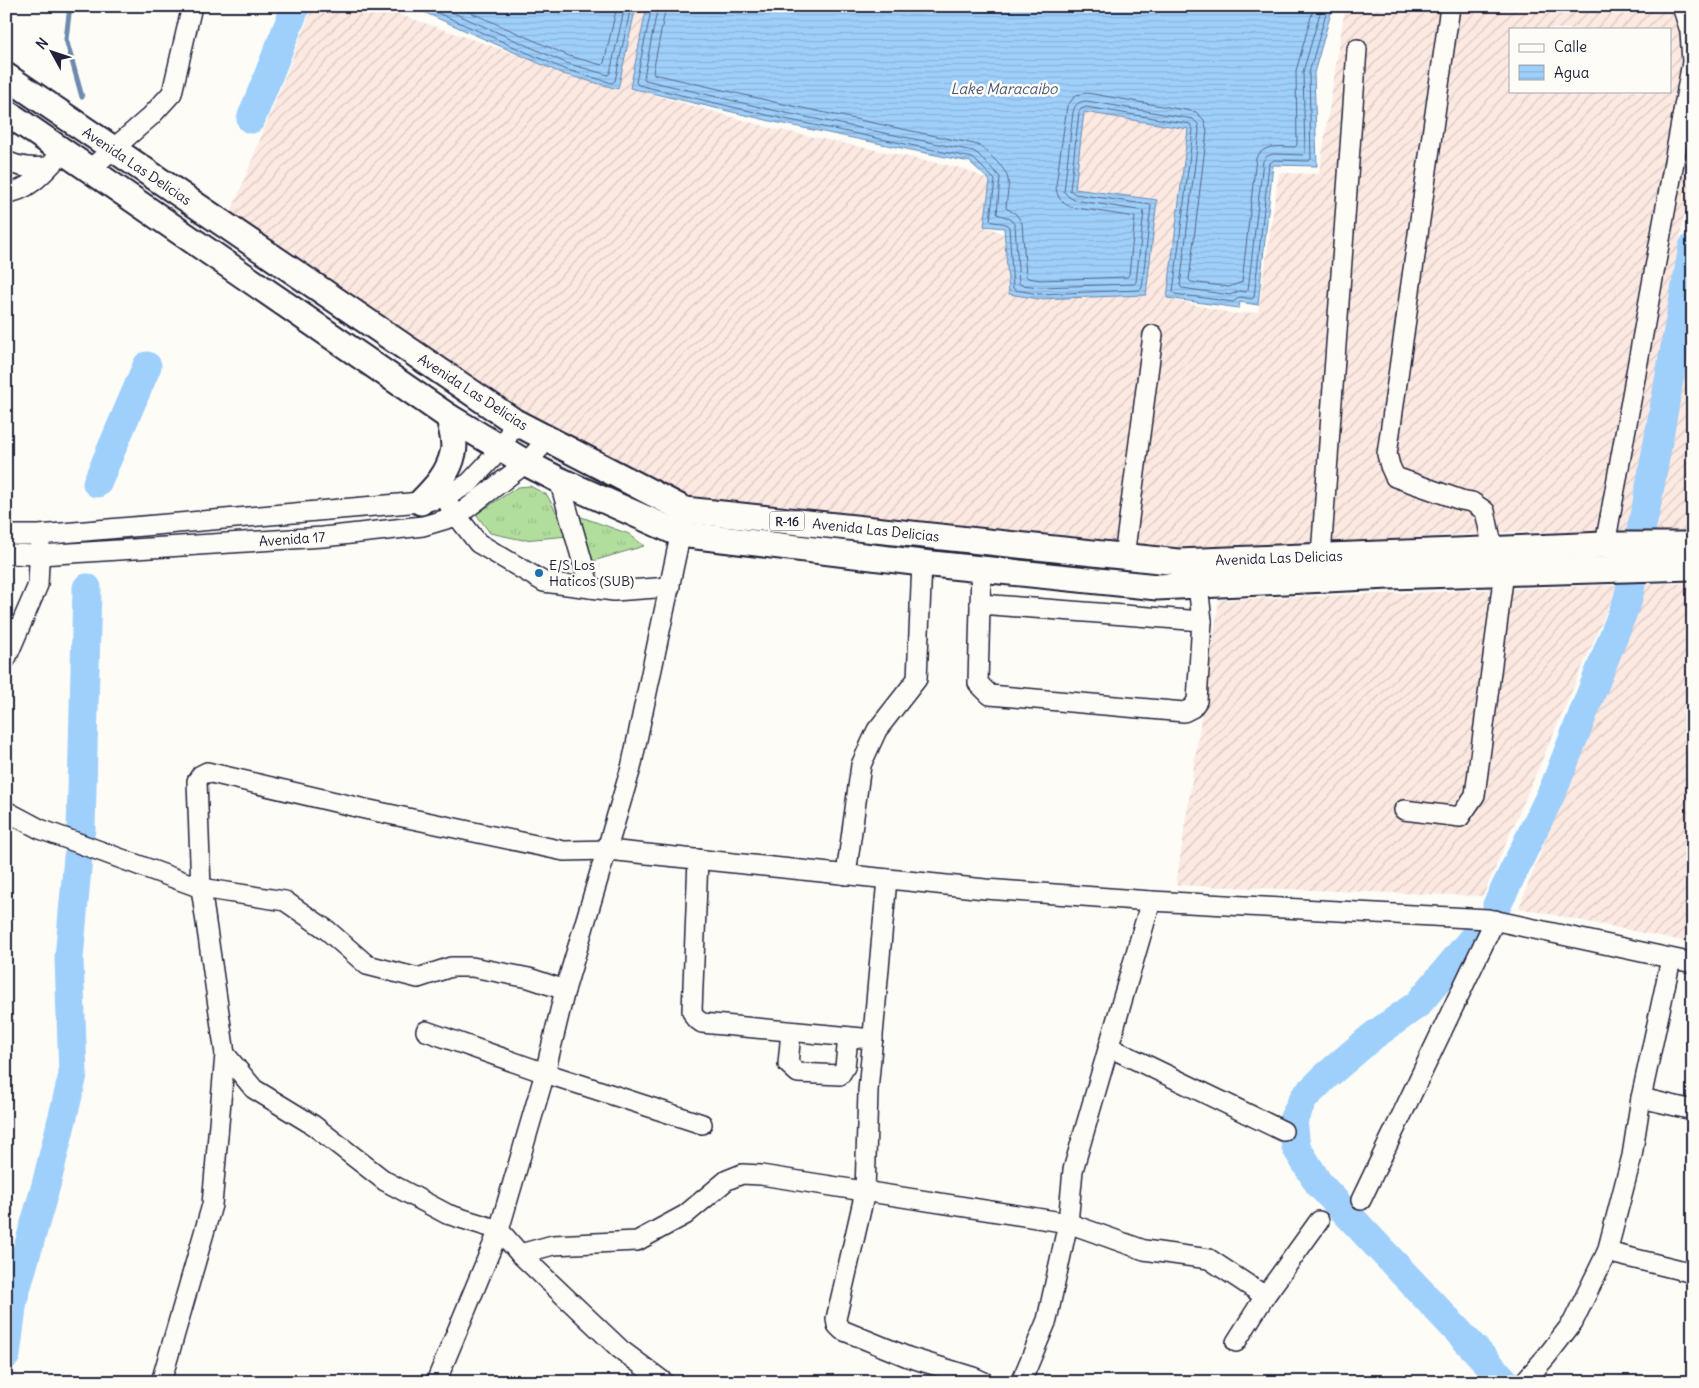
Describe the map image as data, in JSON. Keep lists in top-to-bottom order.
{
  "streets": {
    "main road": ["Avenida Las Delicias", "R-16"],
    "street": ["Avenida 17"]
  },
  "crossings": [
    ["Avenida Las Delicias", "Avenida 17"]
  ],
  "water": ["Lake Maracaibo"],
  "places": ["E/S Los Haticos (SUB)"],
  "legend": ["Calle", "Agua"],
  "north": "top left"
}
